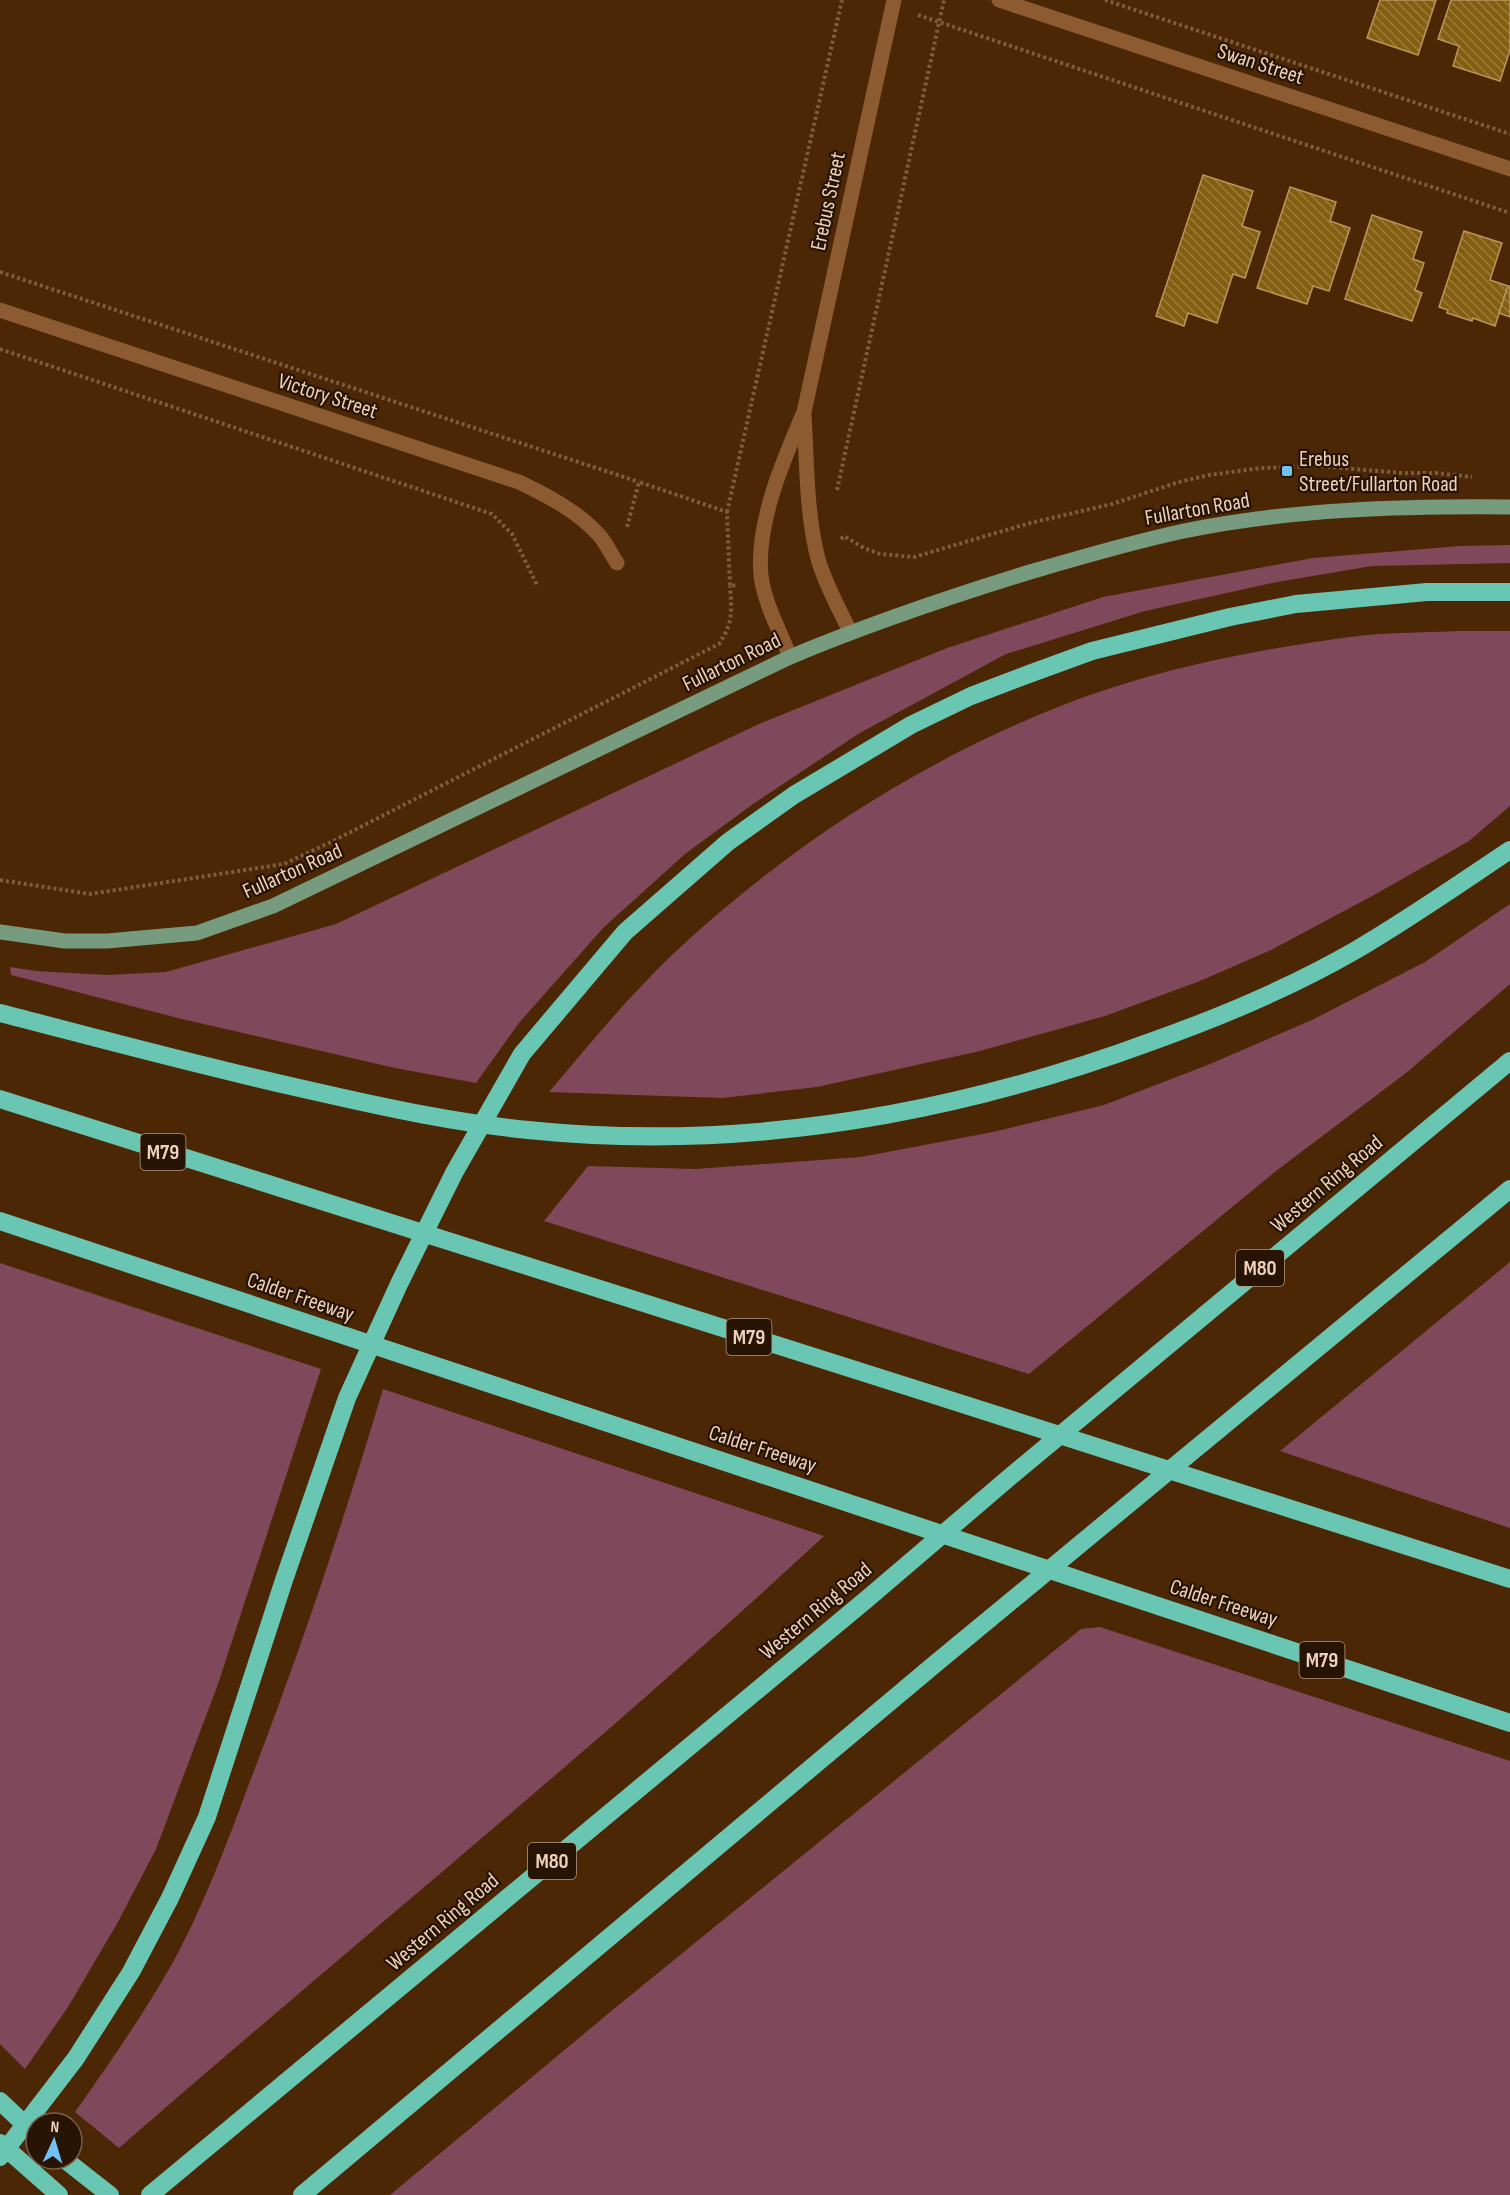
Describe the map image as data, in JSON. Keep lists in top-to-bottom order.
{
  "streets": {
    "highway": [
      "M79",
      "Western Ring Road",
      "M80",
      "Calder Freeway"
    ],
    "main road": ["Fullarton Road"],
    "street": ["Swan Street", "Erebus Street", "Victory Street"]
  },
  "crossings": [
    ["Erebus Street", "Fullarton Road"]
  ],
  "places": {
    "transit": ["Erebus Street/Fullarton Road"]
  },
  "north": "top"
}
